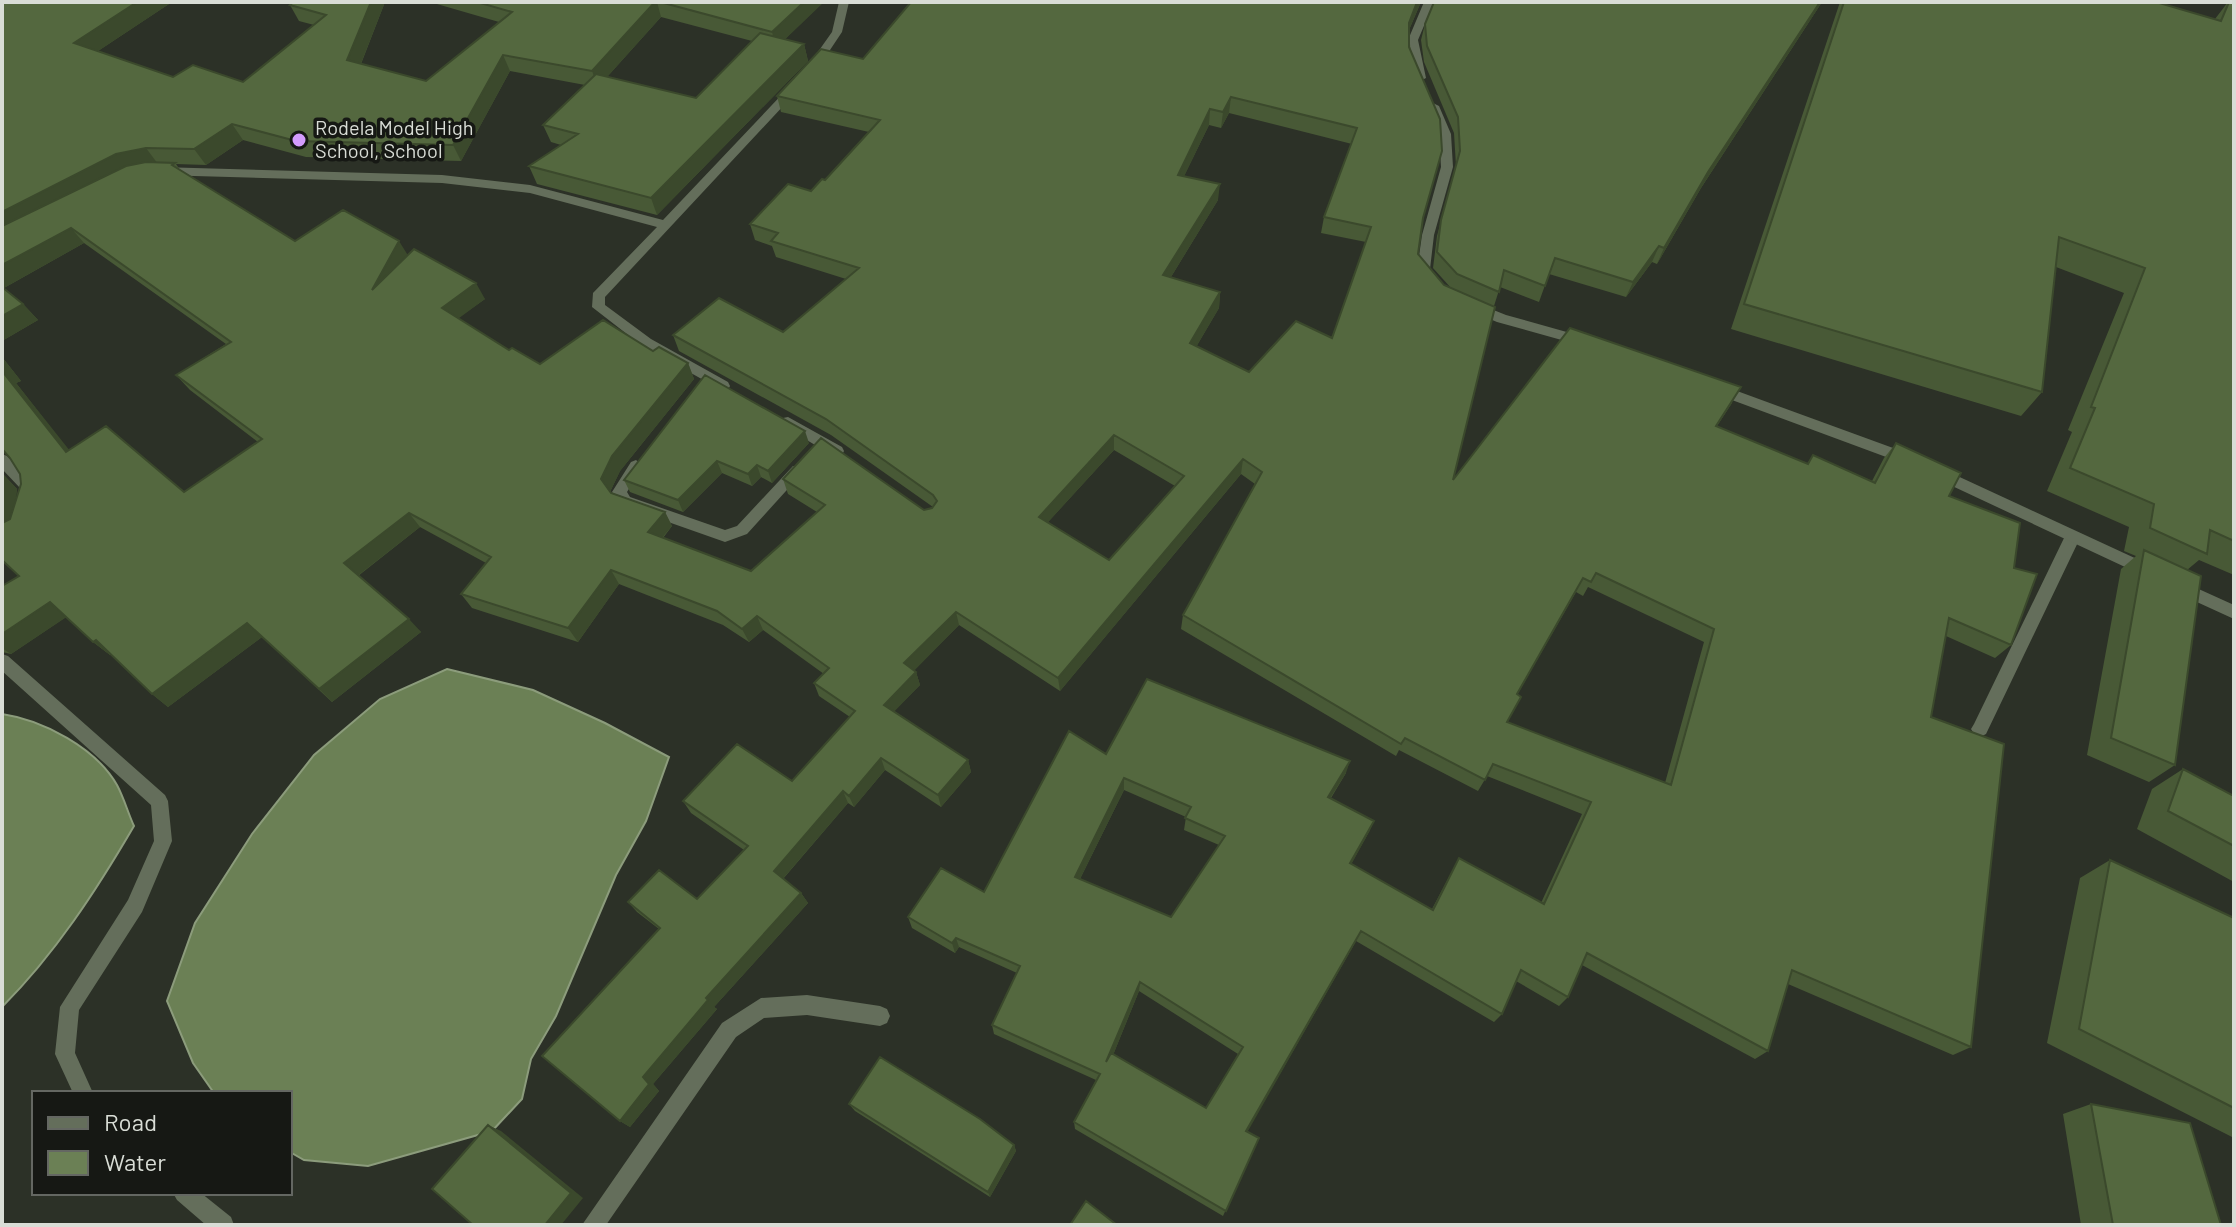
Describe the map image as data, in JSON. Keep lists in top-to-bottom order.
{
  "places": ["Rodela Model High School, School"],
  "legend": ["Road", "Water"]
}
